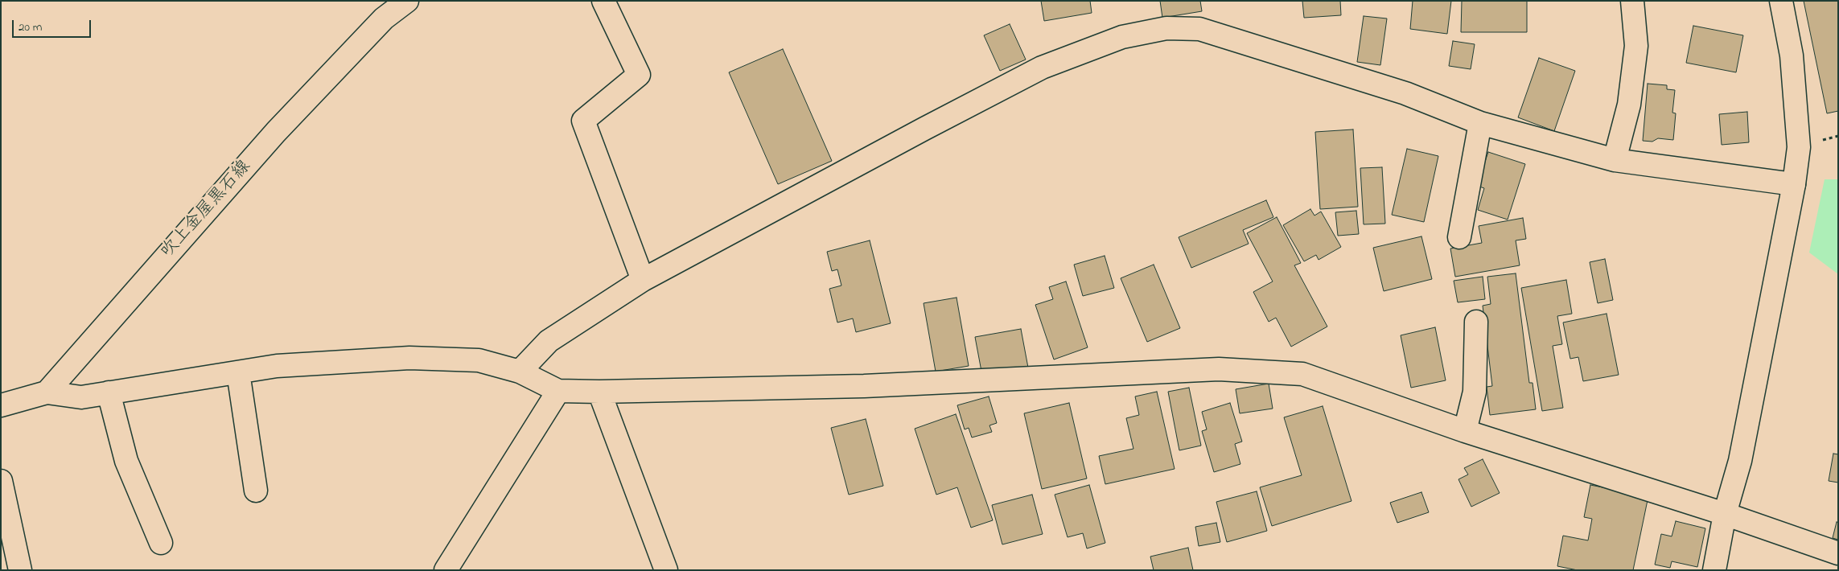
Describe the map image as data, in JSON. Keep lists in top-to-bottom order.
{
  "streets": {
    "street": ["吹上金屋黒石線"]
  },
  "scale_bar": "20 m"
}
